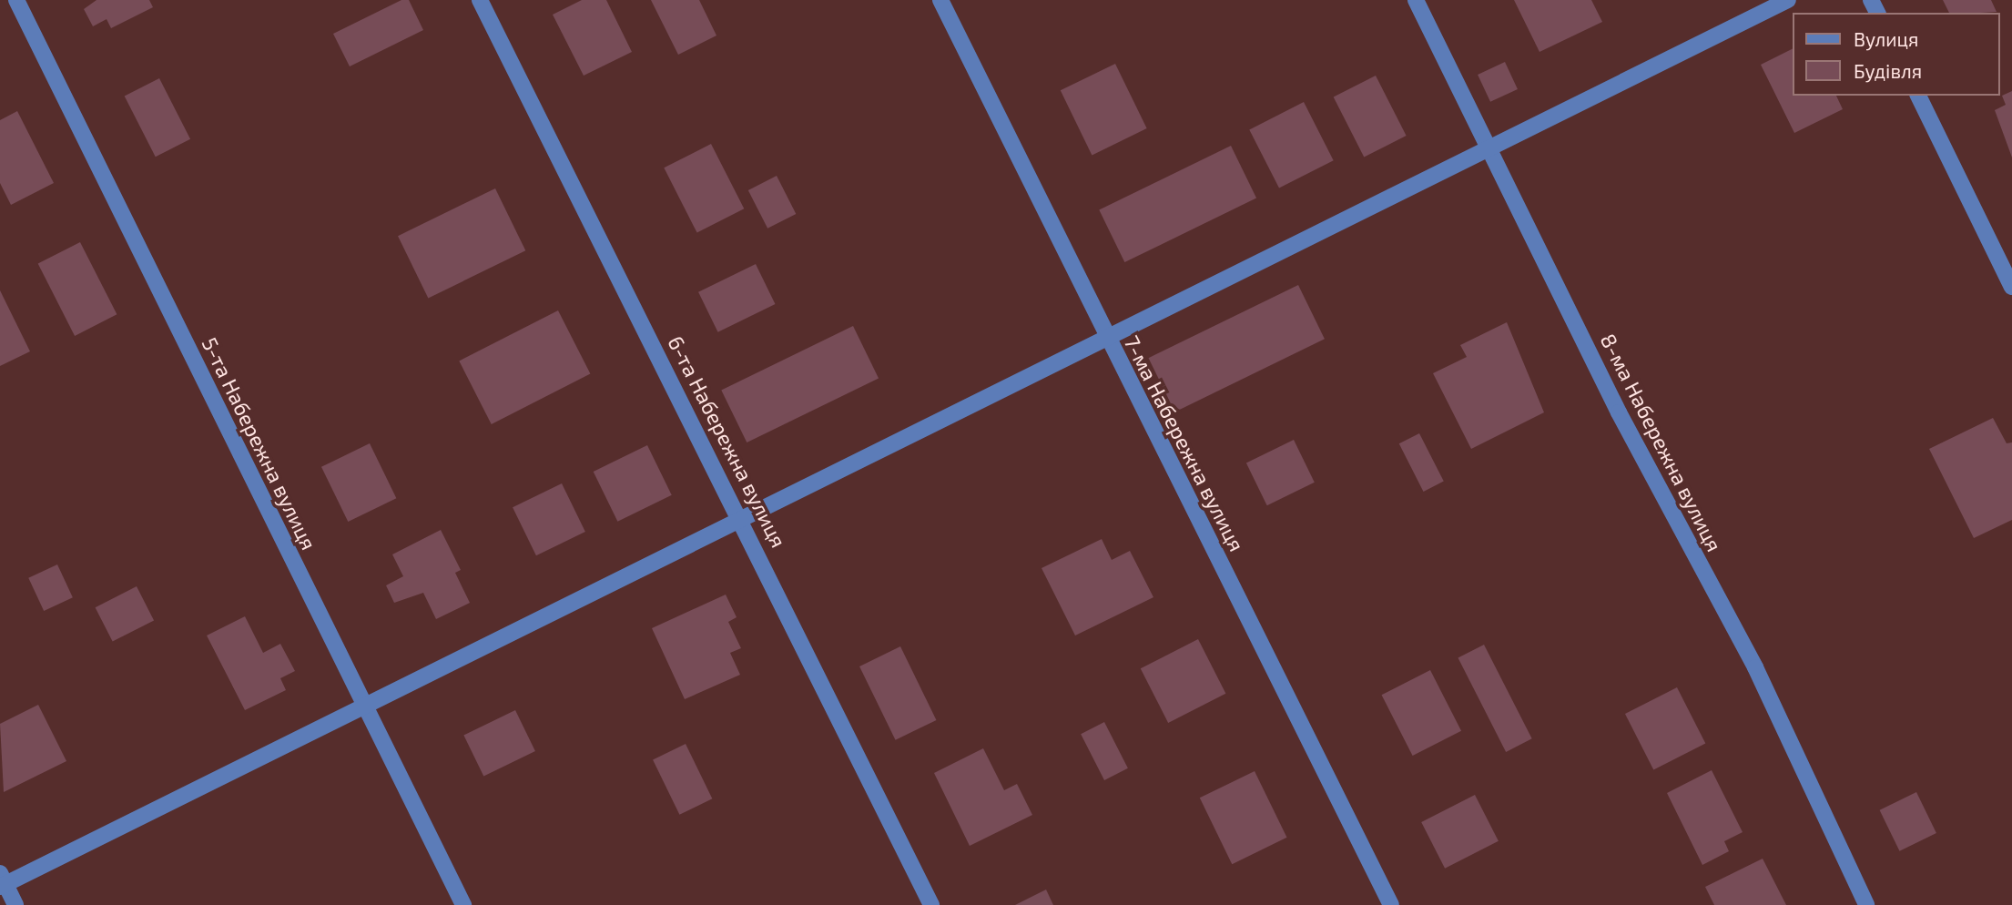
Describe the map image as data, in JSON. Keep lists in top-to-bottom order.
{
  "streets": {
    "street": [
      "6-та Набережна вулиця",
      "8-ма Набережна вулиця",
      "5-та Набережна вулиця",
      "7-ма Набережна вулиця"
    ]
  },
  "legend": ["Вулиця", "Будівля"]
}
